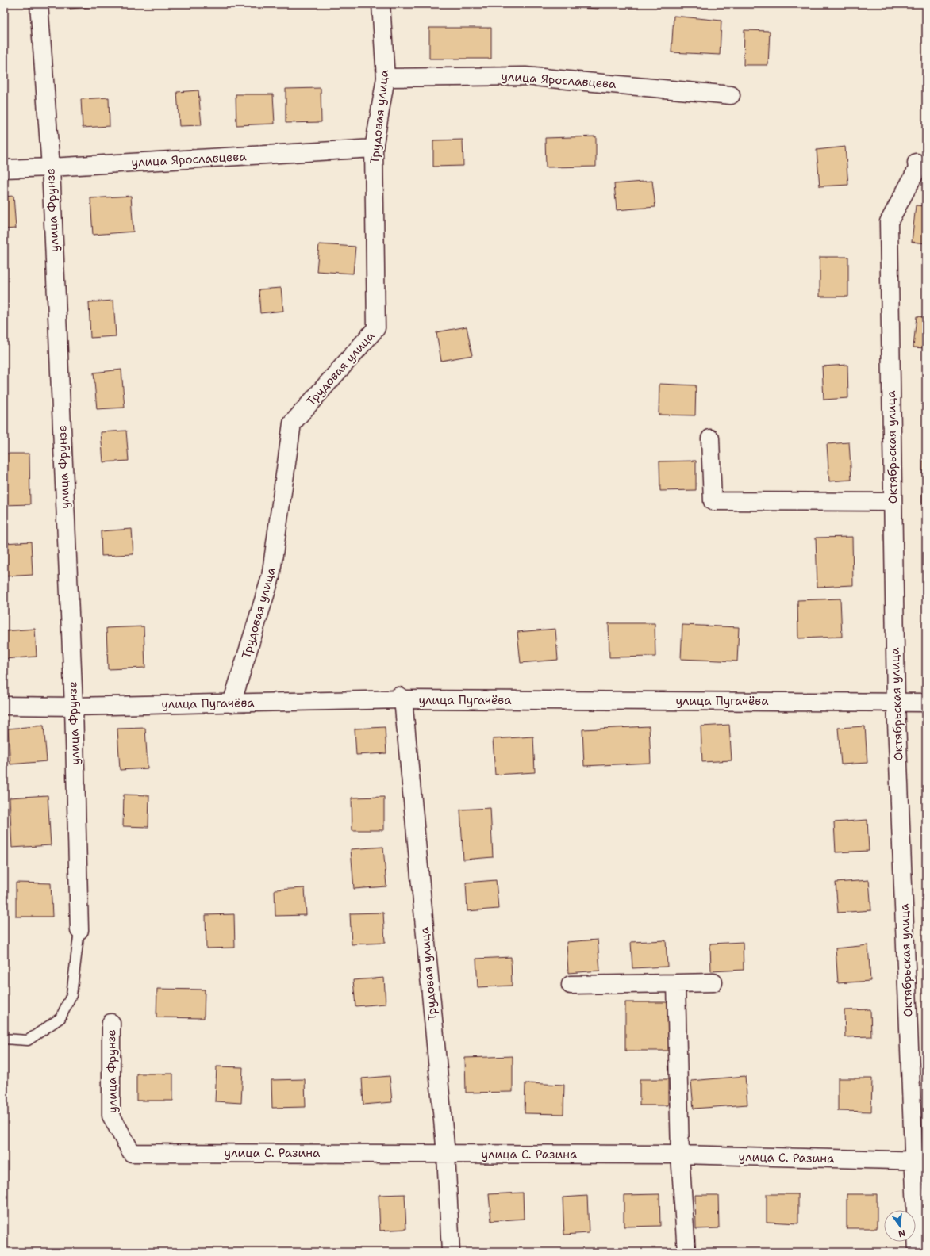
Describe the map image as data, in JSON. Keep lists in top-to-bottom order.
{
  "streets": {
    "street": [
      "улица Ярославцева",
      "Трудовая улица",
      "улица Фрунзе",
      "Октябрьская улица",
      "улица Пугачёва",
      "улица С. Разина"
    ]
  },
  "crossings": [
    ["улица Ярославцева", "Трудовая улица"],
    ["улица Ярославцева", "улица Фрунзе"],
    ["Трудовая улица", "улица Пугачёва"],
    ["Трудовая улица", "улица С. Разина"],
    ["улица Фрунзе", "улица Пугачёва"],
    ["улица Фрунзе", "улица С. Разина"],
    ["Октябрьская улица", "улица Пугачёва"],
    ["Октябрьская улица", "улица С. Разина"]
  ],
  "north": "bottom"
}
